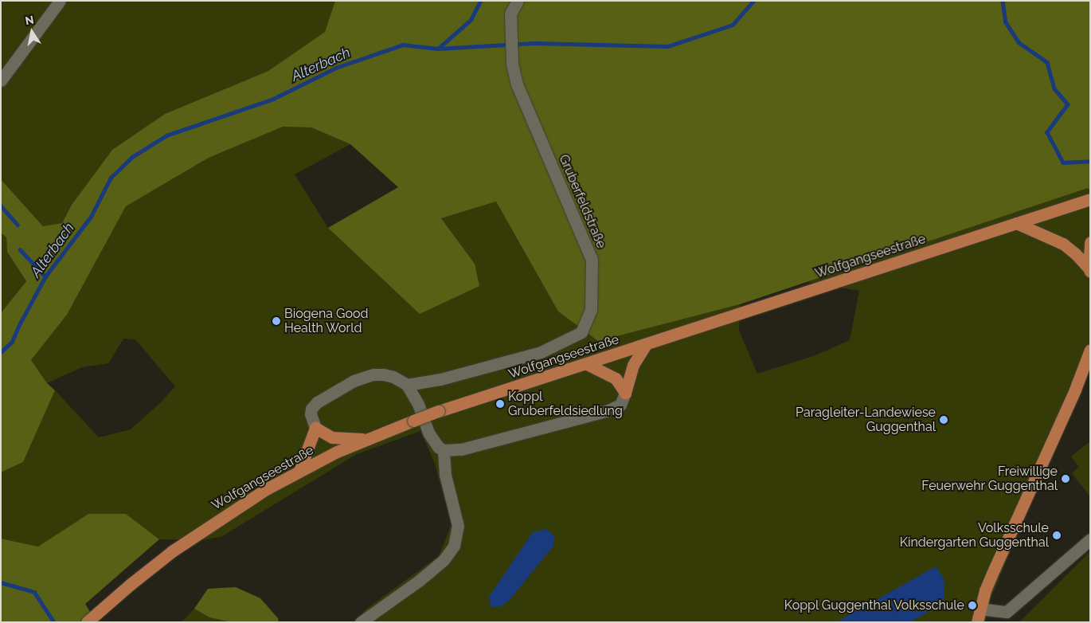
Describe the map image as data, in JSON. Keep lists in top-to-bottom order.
{
  "streets": {
    "main road": ["Wolfgangseestraße"],
    "street": ["Gruberfeldstraße"]
  },
  "water": ["Alterbach"],
  "places": [
    "Biogena Good Health World",
    "Koppl Gruberfeldsiedlung",
    "Paragleiter-Landewiese Guggenthal",
    "Freiwillige Feuerwehr Guggenthal",
    "Volksschule Kindergarten Guggenthal",
    "Koppl Guggenthal Volksschule"
  ],
  "north": "top"
}
